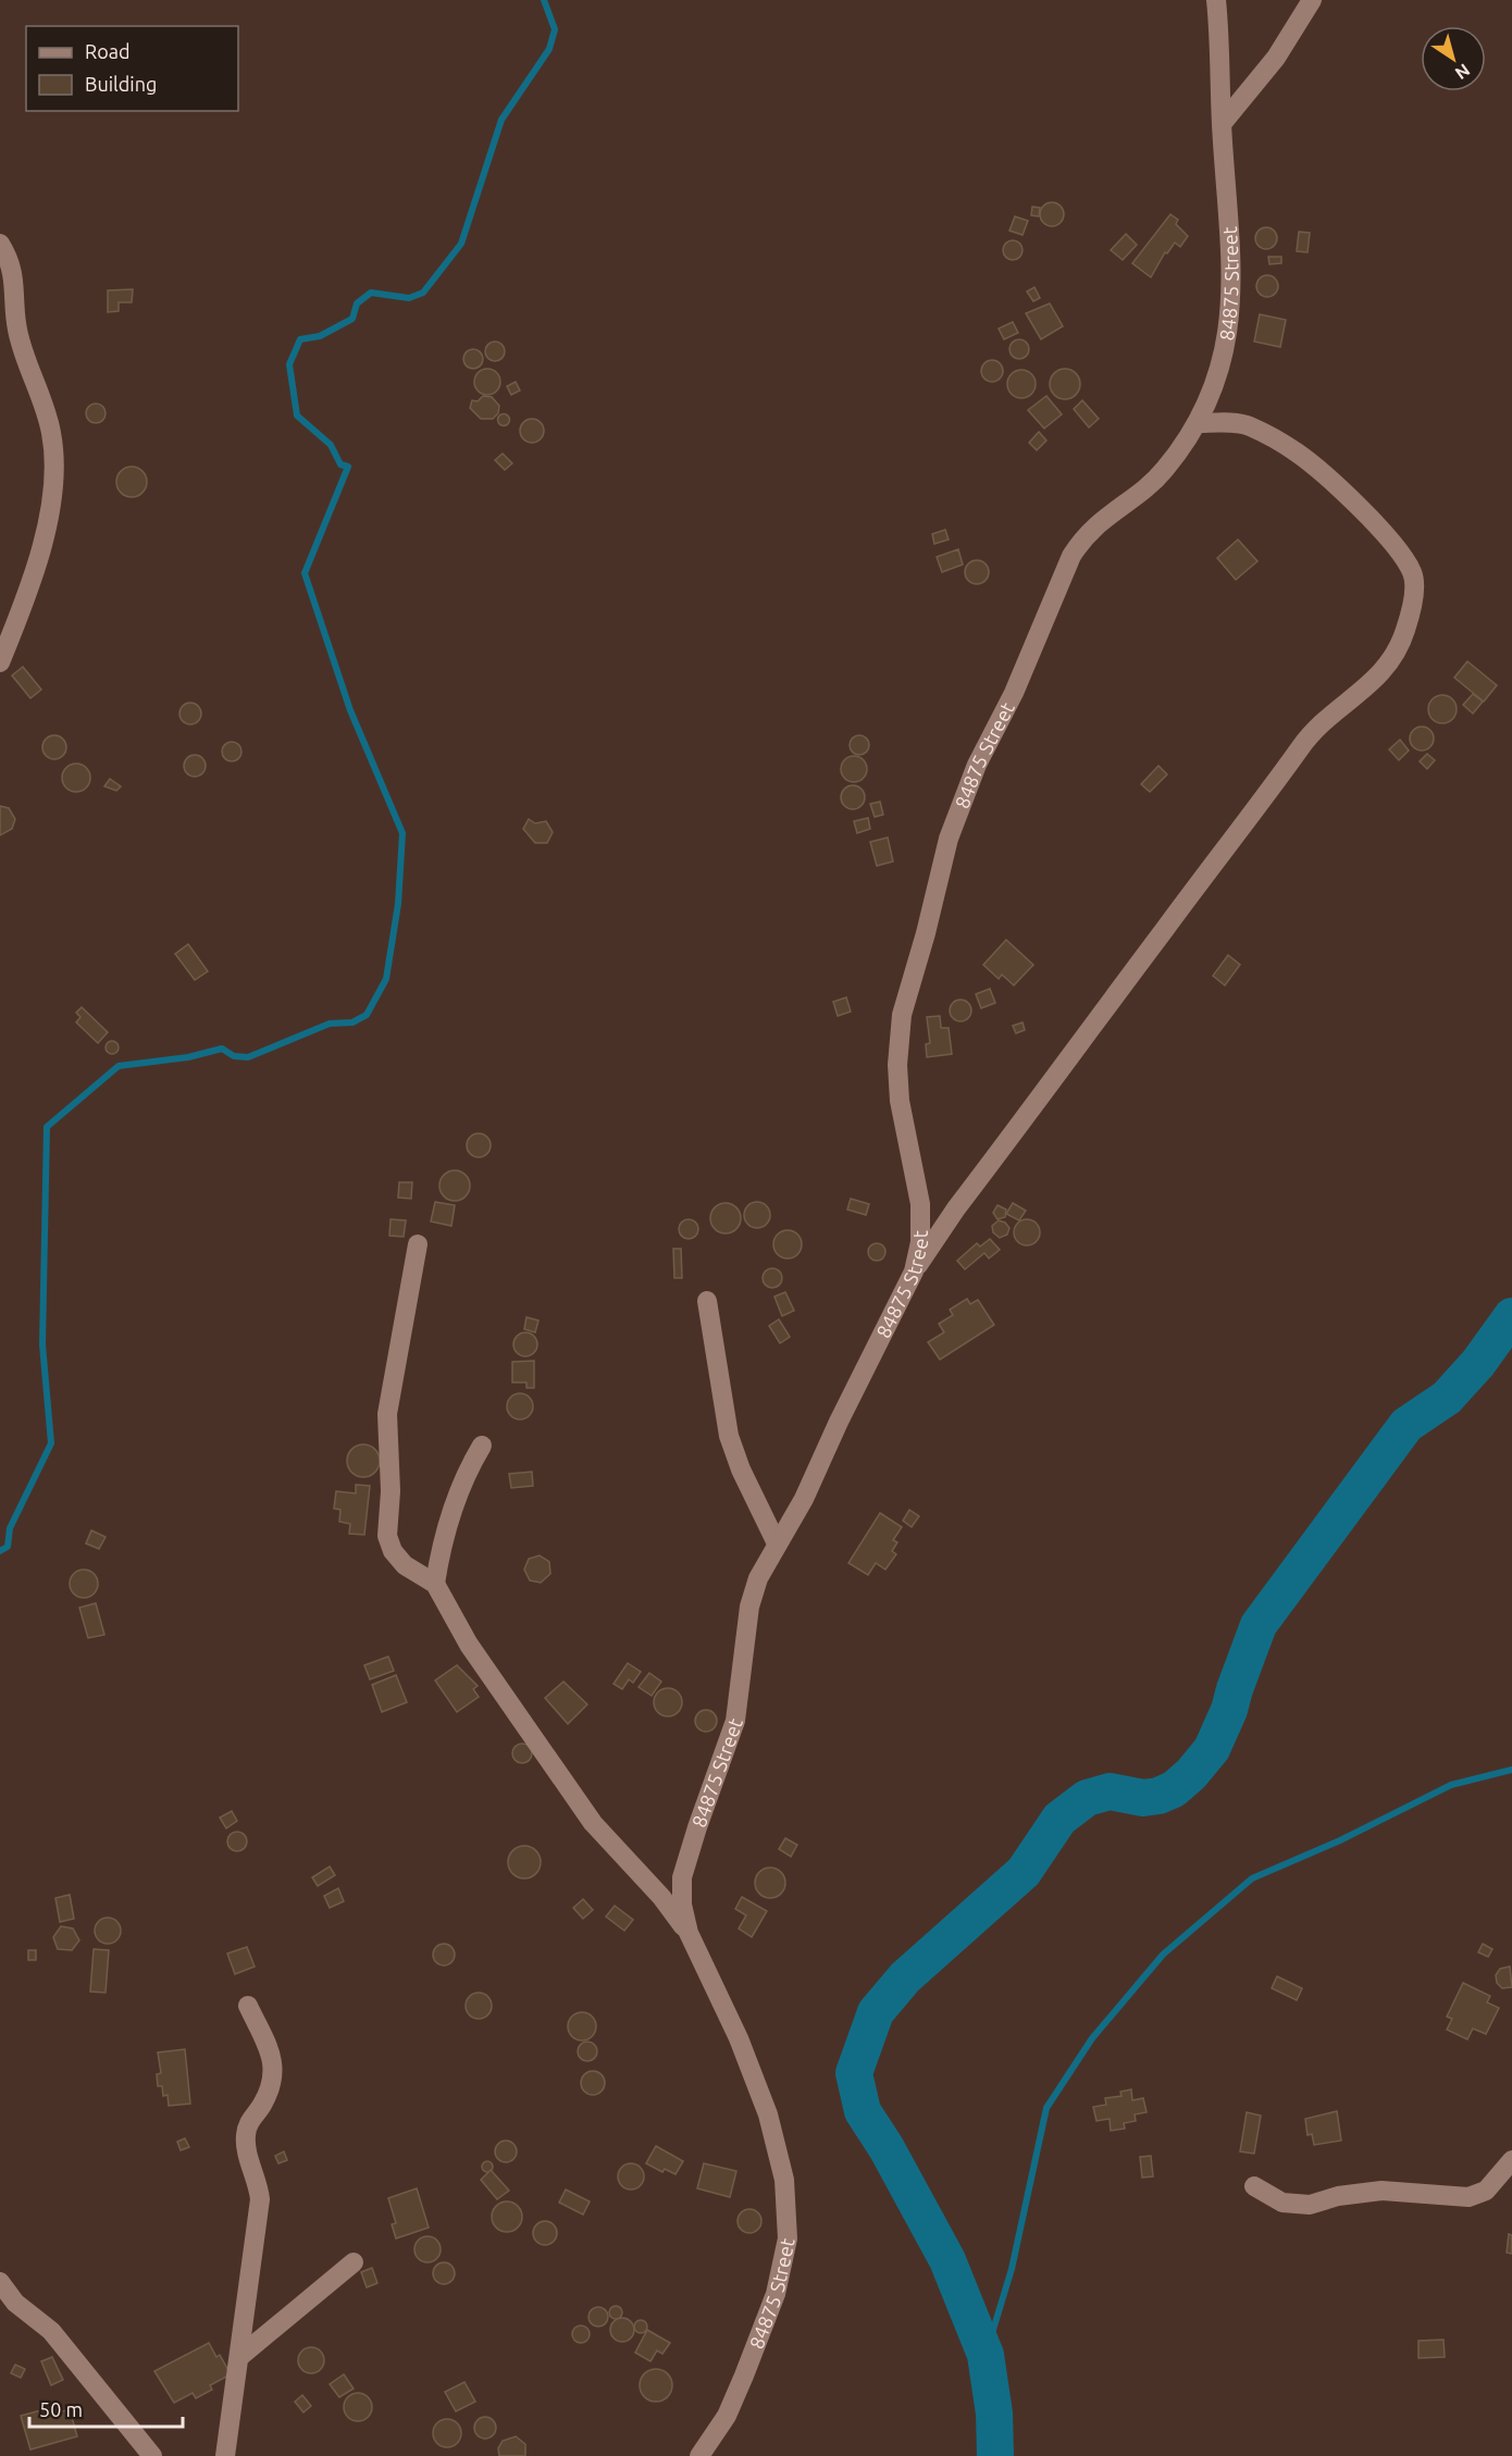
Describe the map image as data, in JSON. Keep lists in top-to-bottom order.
{
  "streets": {
    "street": ["84875 Street"]
  },
  "legend": ["Road", "Building"],
  "scale_bar": "50 m",
  "north": "bottom right"
}
